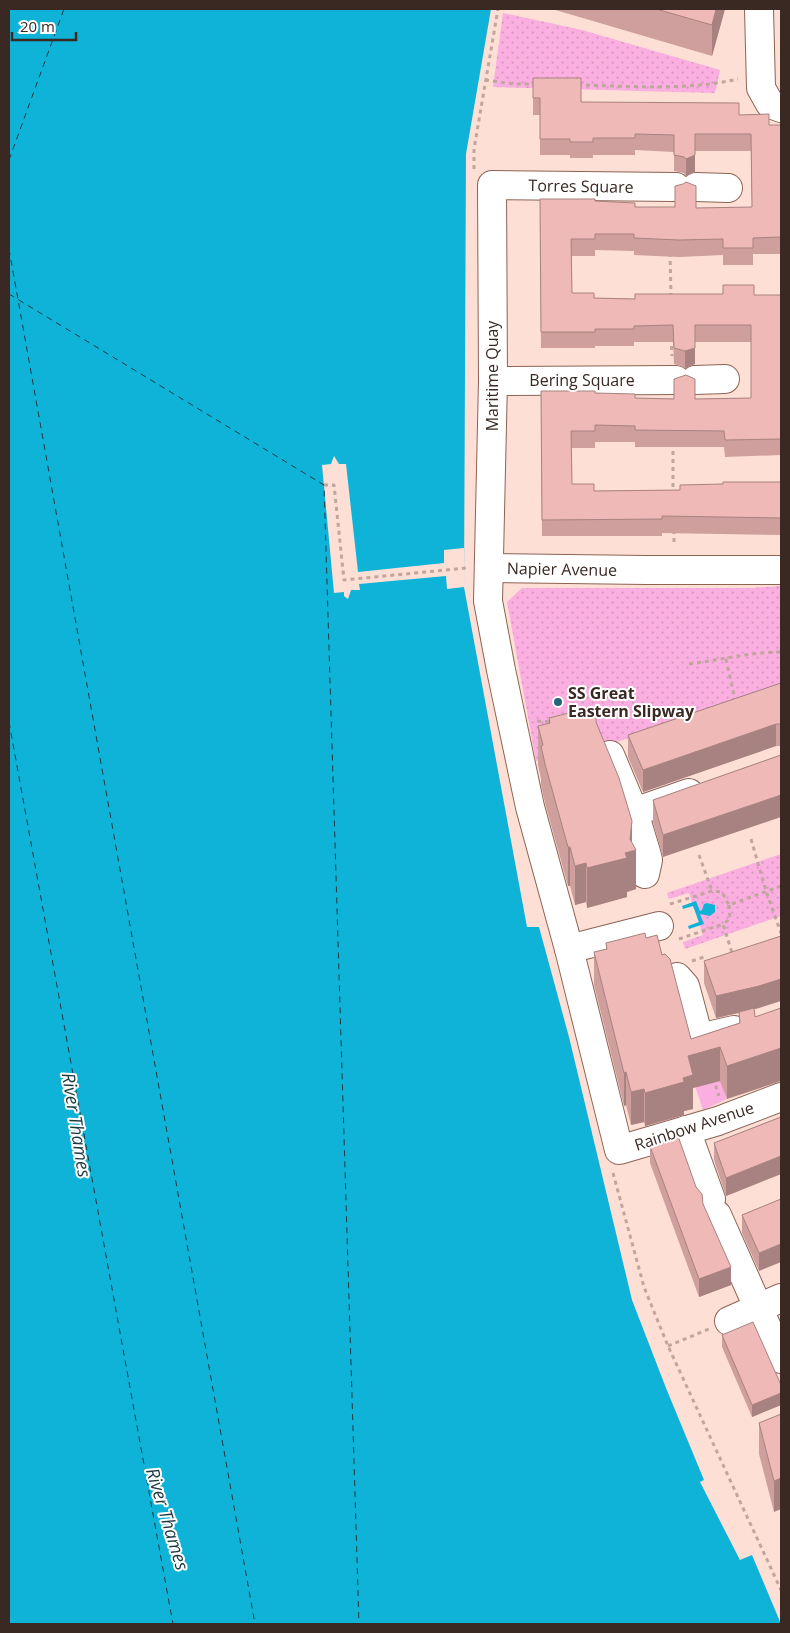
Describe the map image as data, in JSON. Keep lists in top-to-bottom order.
{
  "streets": {
    "street": [
      "Torres Square",
      "Maritime Quay",
      "Bering Square",
      "Napier Avenue",
      "Rainbow Avenue"
    ]
  },
  "crossings": [
    ["Torres Square", "Maritime Quay"],
    ["Maritime Quay", "Bering Square"],
    ["Maritime Quay", "Napier Avenue"],
    ["Napier Avenue", "Rainbow Avenue"]
  ],
  "water": ["River Thames"],
  "places": ["SS Great Eastern Slipway"],
  "scale_bar": "20 m"
}
